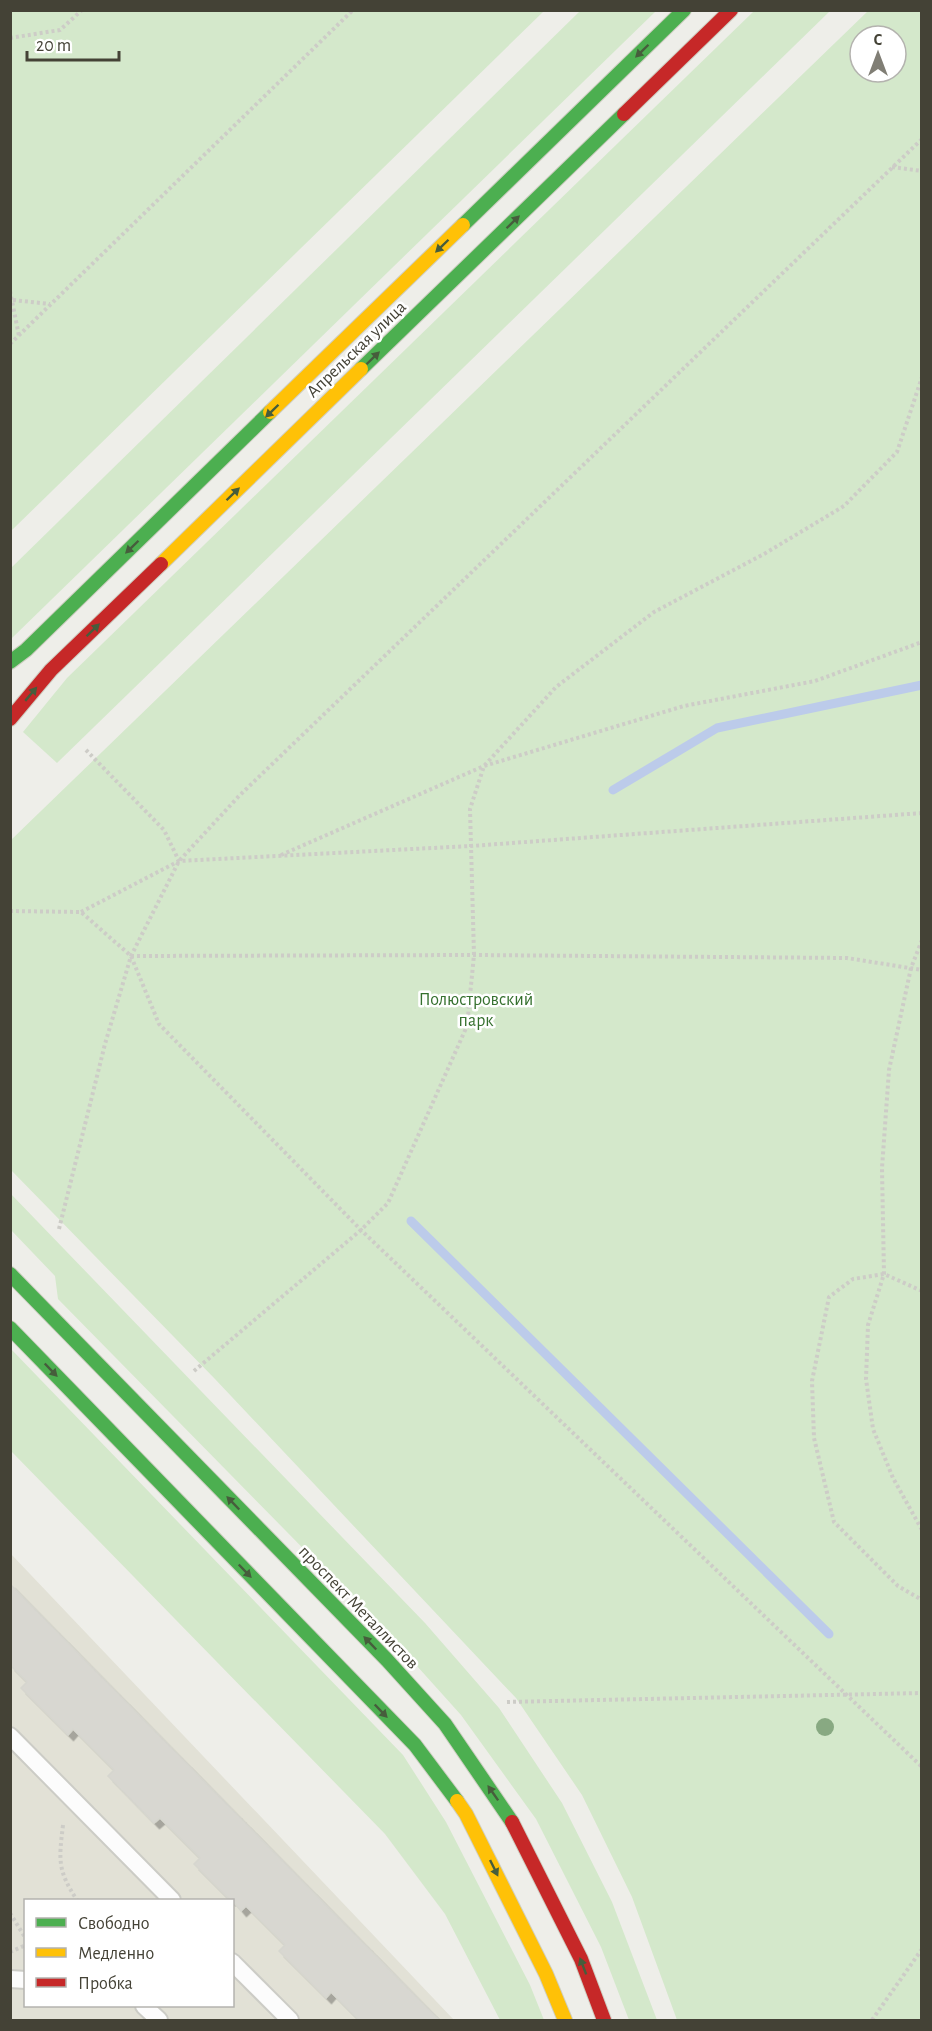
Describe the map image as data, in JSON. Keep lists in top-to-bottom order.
{
  "streets": {
    "street": ["Апрельская улица", "проспект Металлистов"]
  },
  "parks": ["Полюстровский парк"],
  "legend": ["Свободно", "Медленно", "Пробка"],
  "scale_bar": "20 m",
  "north": "top"
}
